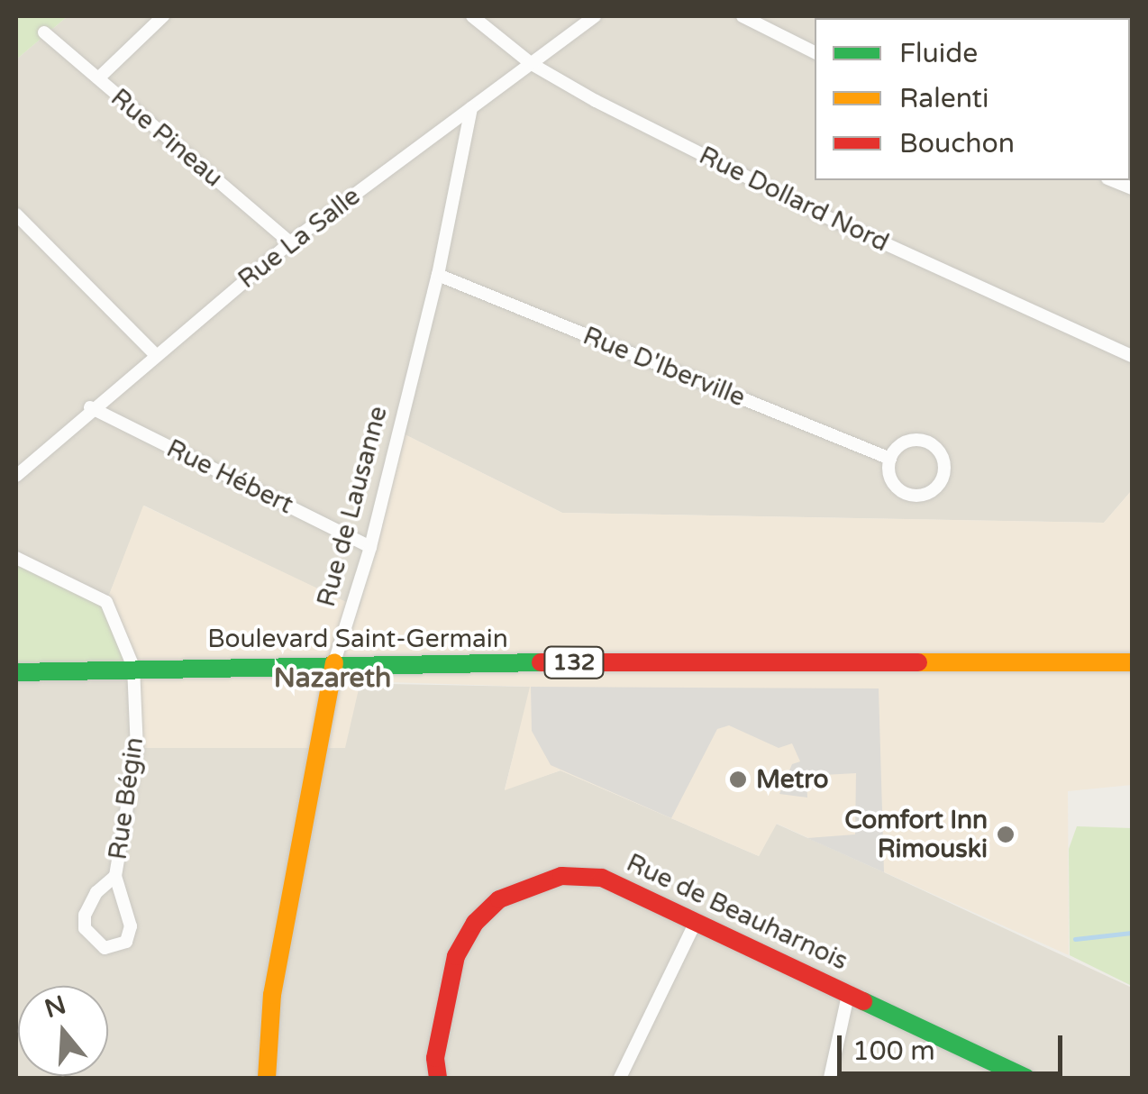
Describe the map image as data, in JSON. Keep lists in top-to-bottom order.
{
  "streets": {
    "street": [
      "Rue Pineau",
      "Rue Dollard Nord",
      "Rue La Salle",
      "Rue D'Iberville",
      "Rue Hébert",
      "Rue de Lausanne",
      "Boulevard Saint-Germain",
      "132",
      "Rue Bégin",
      "Rue de Beauharnois"
    ]
  },
  "crossings": [
    ["Rue Pineau", "Rue La Salle"],
    ["Rue Dollard Nord", "Rue La Salle"],
    ["Rue La Salle", "Rue Hébert"],
    ["Rue La Salle", "Rue de Lausanne"],
    ["Rue D'Iberville", "Rue de Lausanne"],
    ["Rue Hébert", "Rue de Lausanne"],
    ["Rue de Lausanne", "Boulevard Saint-Germain"],
    ["Boulevard Saint-Germain", "Rue Bégin"]
  ],
  "districts": ["Nazareth"],
  "places": ["Metro", "Comfort Inn Rimouski"],
  "legend": ["Fluide", "Ralenti", "Bouchon"],
  "scale_bar": "100 m",
  "north": "top"
}
